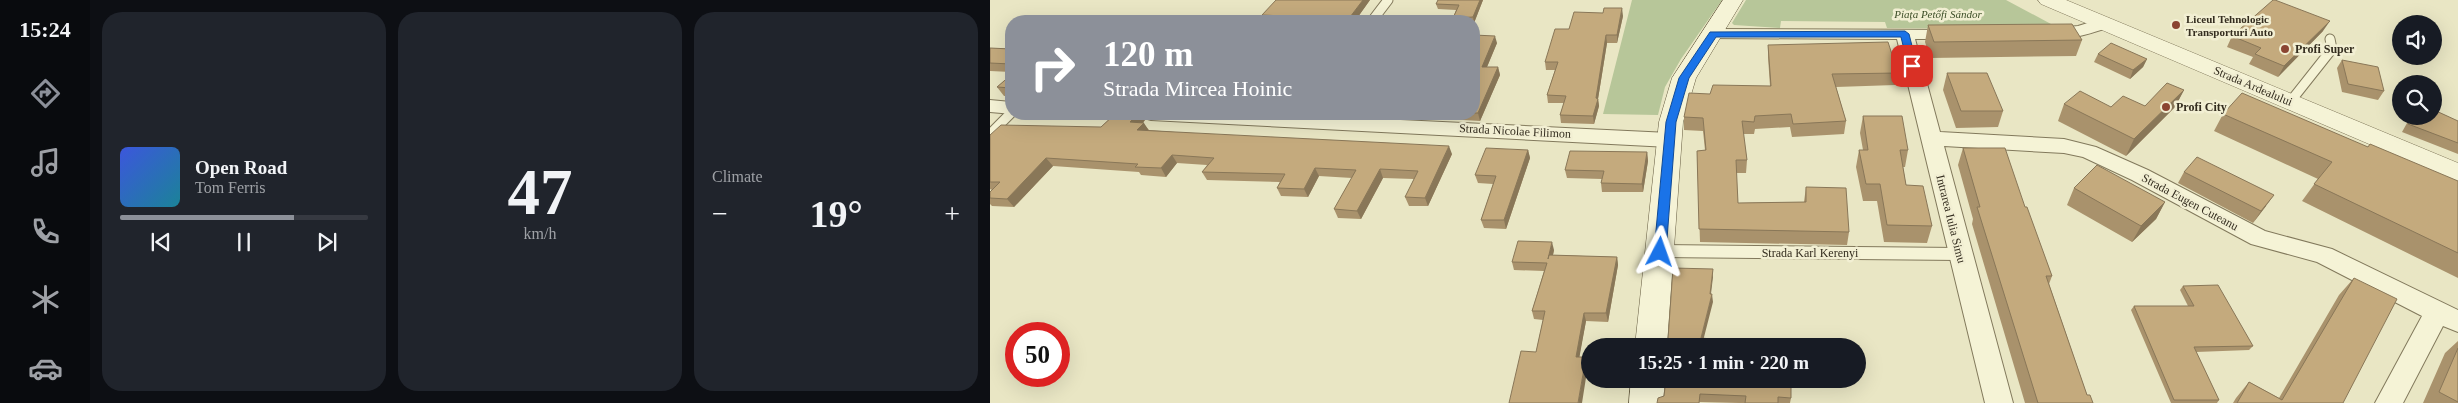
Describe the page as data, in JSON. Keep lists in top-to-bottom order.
{
  "streets": {
    "main road": ["Strada Ardealului"],
    "street": ["Strada Nicolae Filimon", "Strada Eugen Cuteanu", "Intrarea Iulia Simu"],
    "lane": ["Strada Karl Kerenyi"]
  },
  "crossings": [
    ["Strada Eugen Cuteanu", "Intrarea Iulia Simu"],
    ["Intrarea Iulia Simu", "Strada Karl Kerenyi"]
  ],
  "parks": ["Piața Petőfi Sándor"],
  "places": ["Liceul Tehnologic Transporturi Auto", "Profi Super", "Profi City"],
  "page": {
    "tabs": "15:24",
    "tile": [
      ["47", "km/h"],
      "Climate"
    ],
    "turn": ["120 m", "Strada Mircea Hoinic"],
    "song": ["Open Road", "Tom Ferris"],
    "heat": ["−", "19°", "+"],
    "limit": "50",
    "trip": "15:25 · 1 min · 220 m"
  }
}
